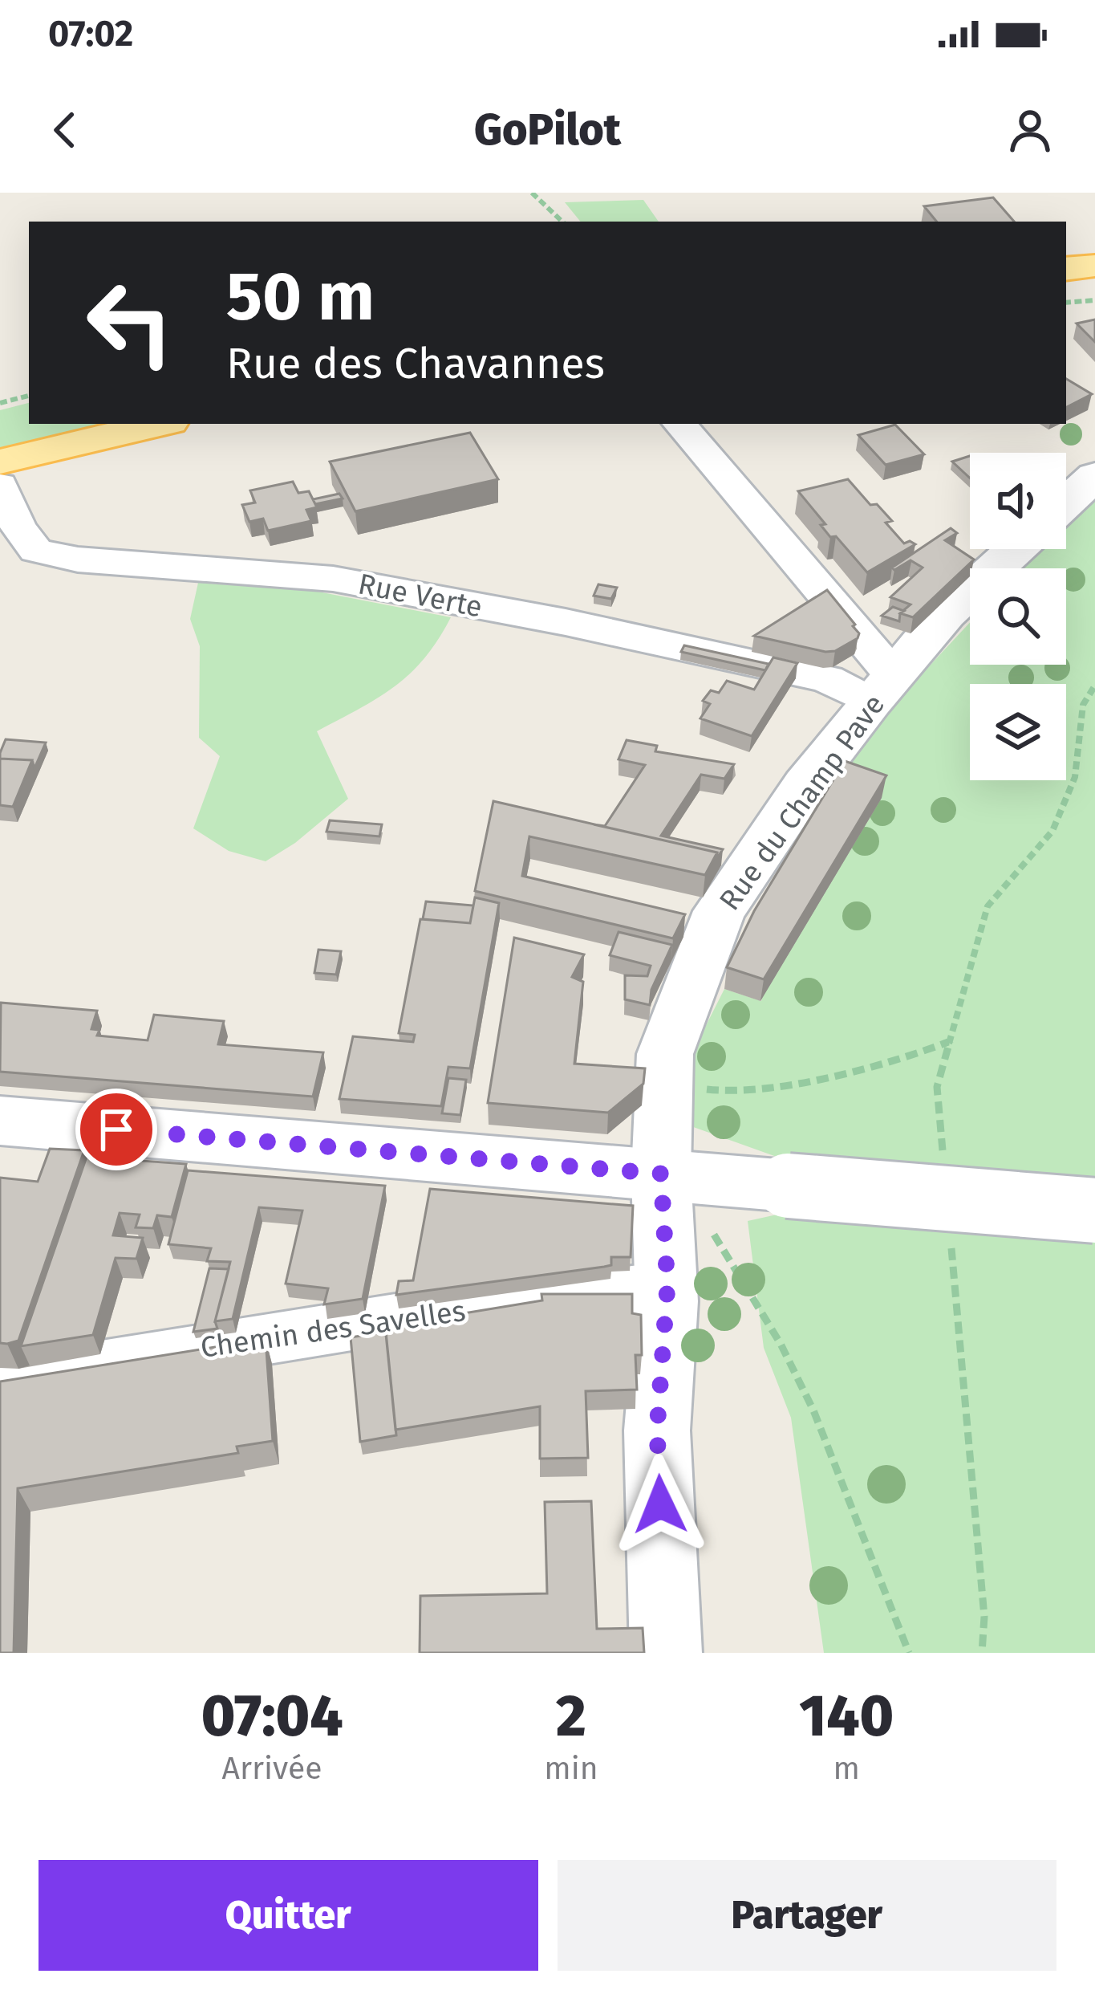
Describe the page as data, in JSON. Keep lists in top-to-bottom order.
{
  "streets": {
    "street": ["Rue Verte", "Rue du Champ Pave", "Chemin des Savelles"]
  },
  "crossings": [
    ["Rue Verte", "Rue du Champ Pave"],
    ["Rue du Champ Pave", "Chemin des Savelles"]
  ],
  "page": {
    "status": "07:02",
    "header": "GoPilot",
    "turn": ["50 m", "Rue des Chavannes"],
    "eta": [
      "07:04",
      "Arrivée",
      "2",
      "min",
      "140",
      "m"
    ],
    "buttons": ["Quitter", "Partager"]
  }
}
